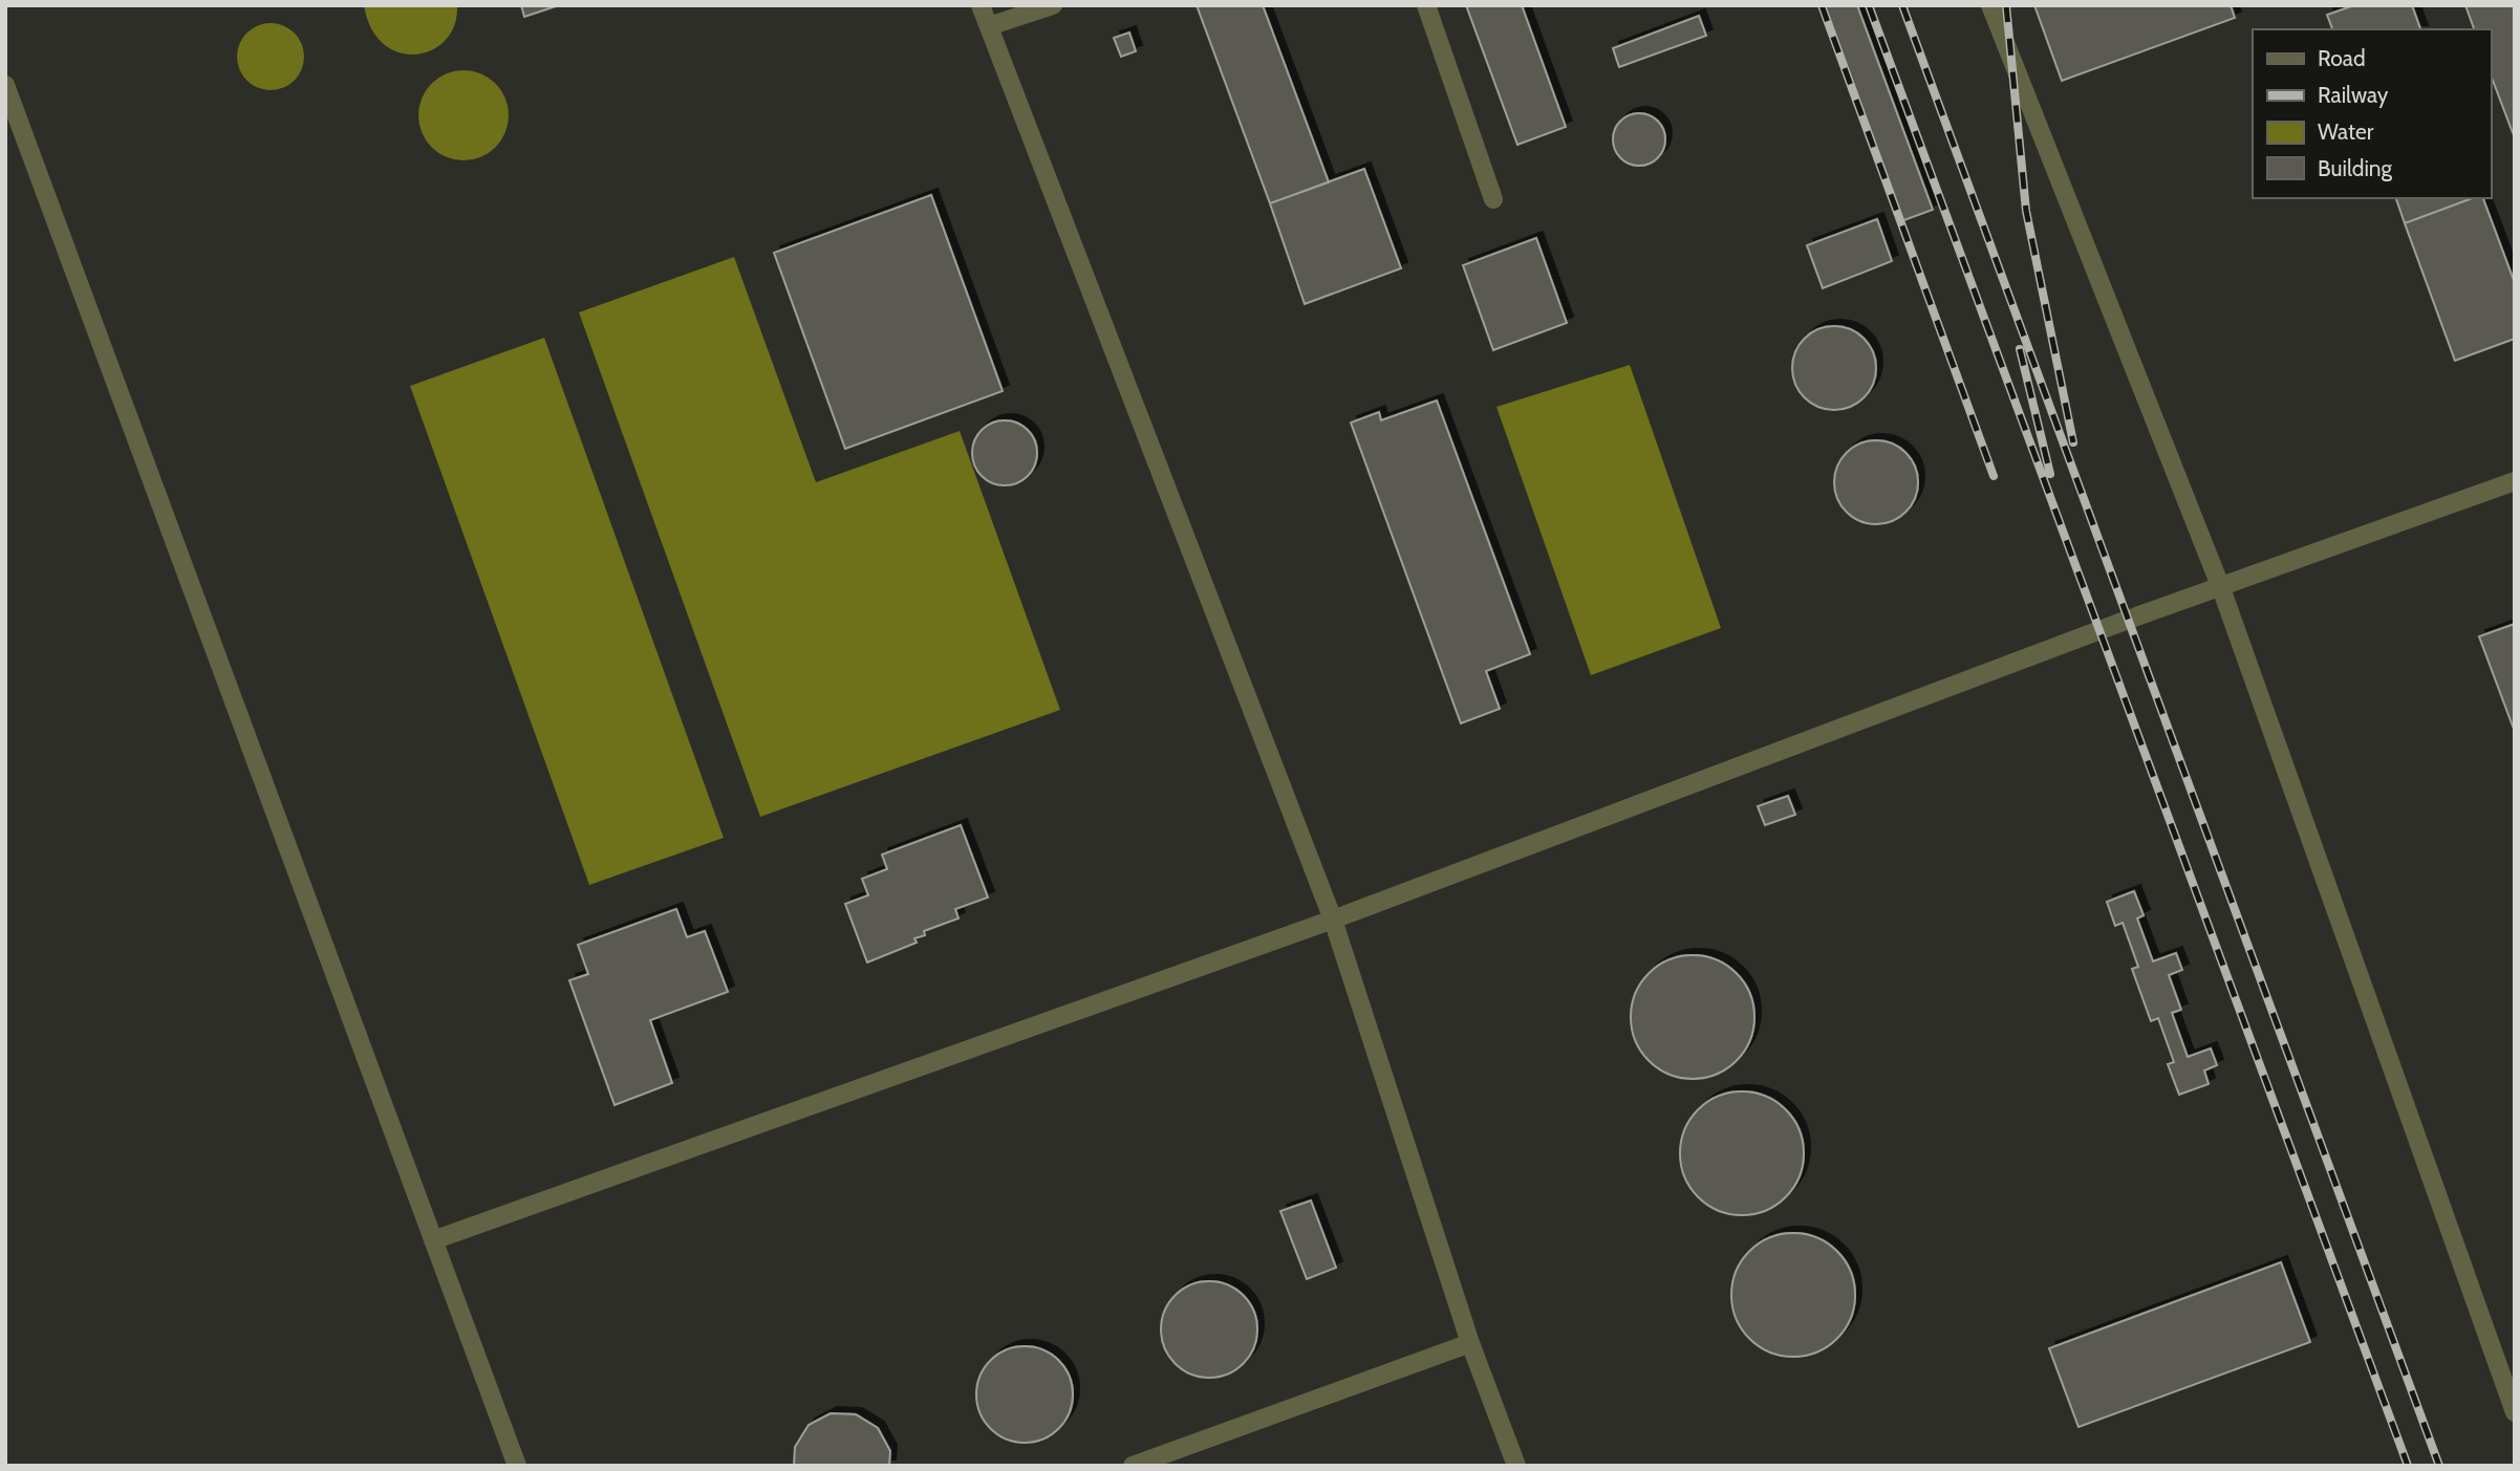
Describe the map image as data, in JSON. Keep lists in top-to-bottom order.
{
  "legend": [
    "Road",
    "Railway",
    "Water",
    "Building"
  ]
}
